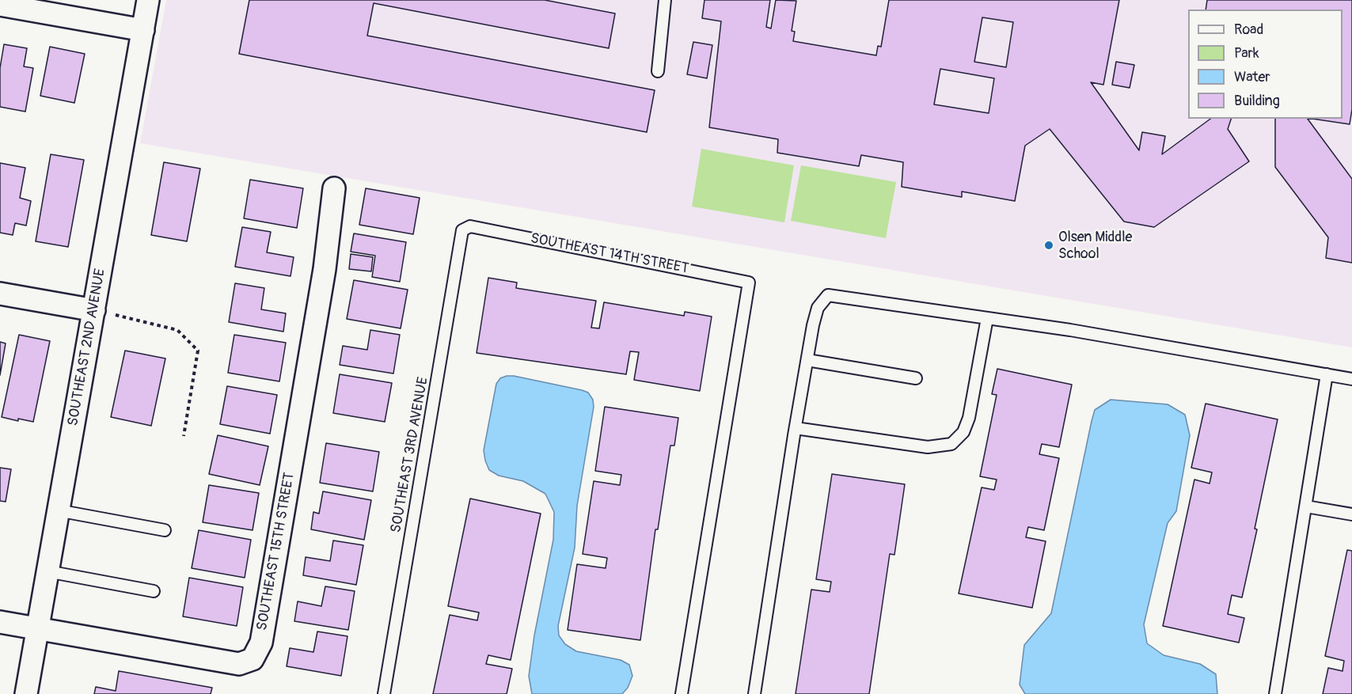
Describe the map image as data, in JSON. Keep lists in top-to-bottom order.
{
  "streets": {
    "street": ["SOUTHEAST 2ND AVENUE", "SOUTHEAST 15TH STREET"],
    "lane": ["SOUTHEAST 14TH STREET", "SOUTHEAST 3RD AVENUE"]
  },
  "crossings": [
    ["SOUTHEAST 14TH STREET", "SOUTHEAST 3RD AVENUE"],
    ["SOUTHEAST 2ND AVENUE", "SOUTHEAST 15TH STREET"]
  ],
  "places": ["Olsen Middle School"],
  "legend": [
    "Road",
    "Park",
    "Water",
    "Building"
  ]
}
